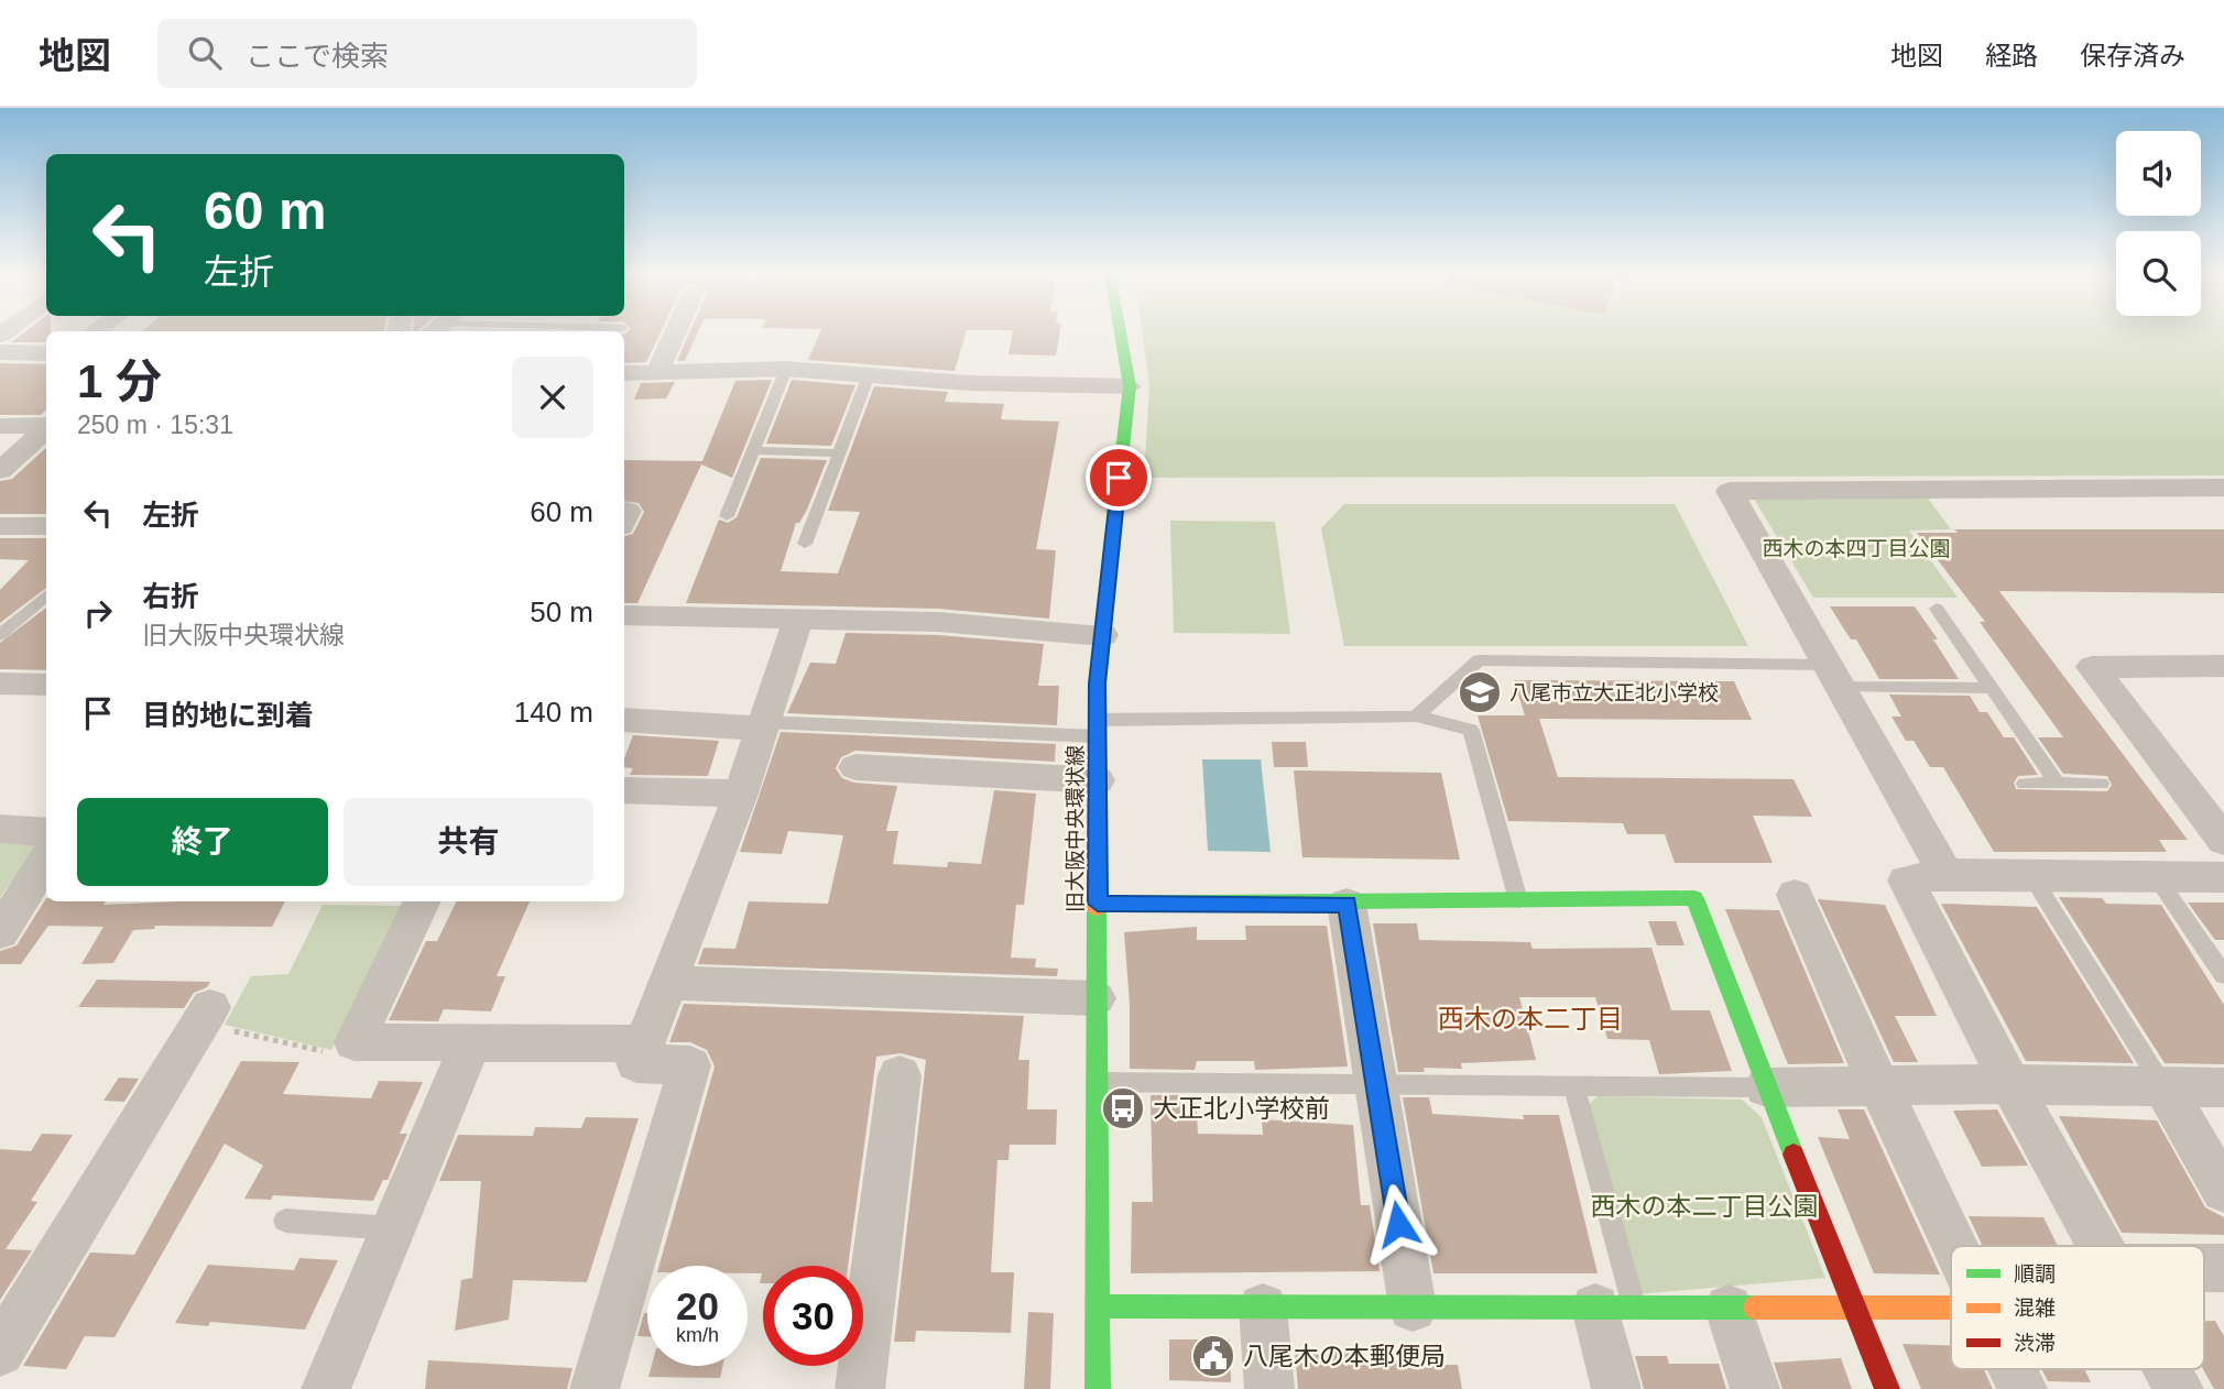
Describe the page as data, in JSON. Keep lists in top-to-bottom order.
{
  "streets": {
    "street": ["旧大阪中央環状線"]
  },
  "districts": ["西木の本二丁目"],
  "parks": ["西木の本四丁目公園", "西木の本二丁目公園"],
  "places": {
    "school or university": ["八尾市立大正北小学校"],
    "bus stop": ["大正北小学校前"],
    "public building": ["八尾木の本郵便局"]
  },
  "legend": ["順調", "混雑", "渋滞"],
  "page": {
    "header": "地図",
    "search": "ここで検索",
    "nav": ["地図", "経路", "保存済み"],
    "turn": ["60 m", "左折"],
    "heading": ["1 分", "250 m · 15:31"],
    "list": [
      {
        "name": "左折",
        "value": "60 m"
      },
      {
        "name": "右折",
        "note": "旧大阪中央環状線",
        "value": "50 m"
      },
      {
        "name": "目的地に到着",
        "value": "140 m"
      }
    ],
    "buttons": ["終了", "共有"],
    "speed": "20 km/h",
    "limit": "30"
  }
}
